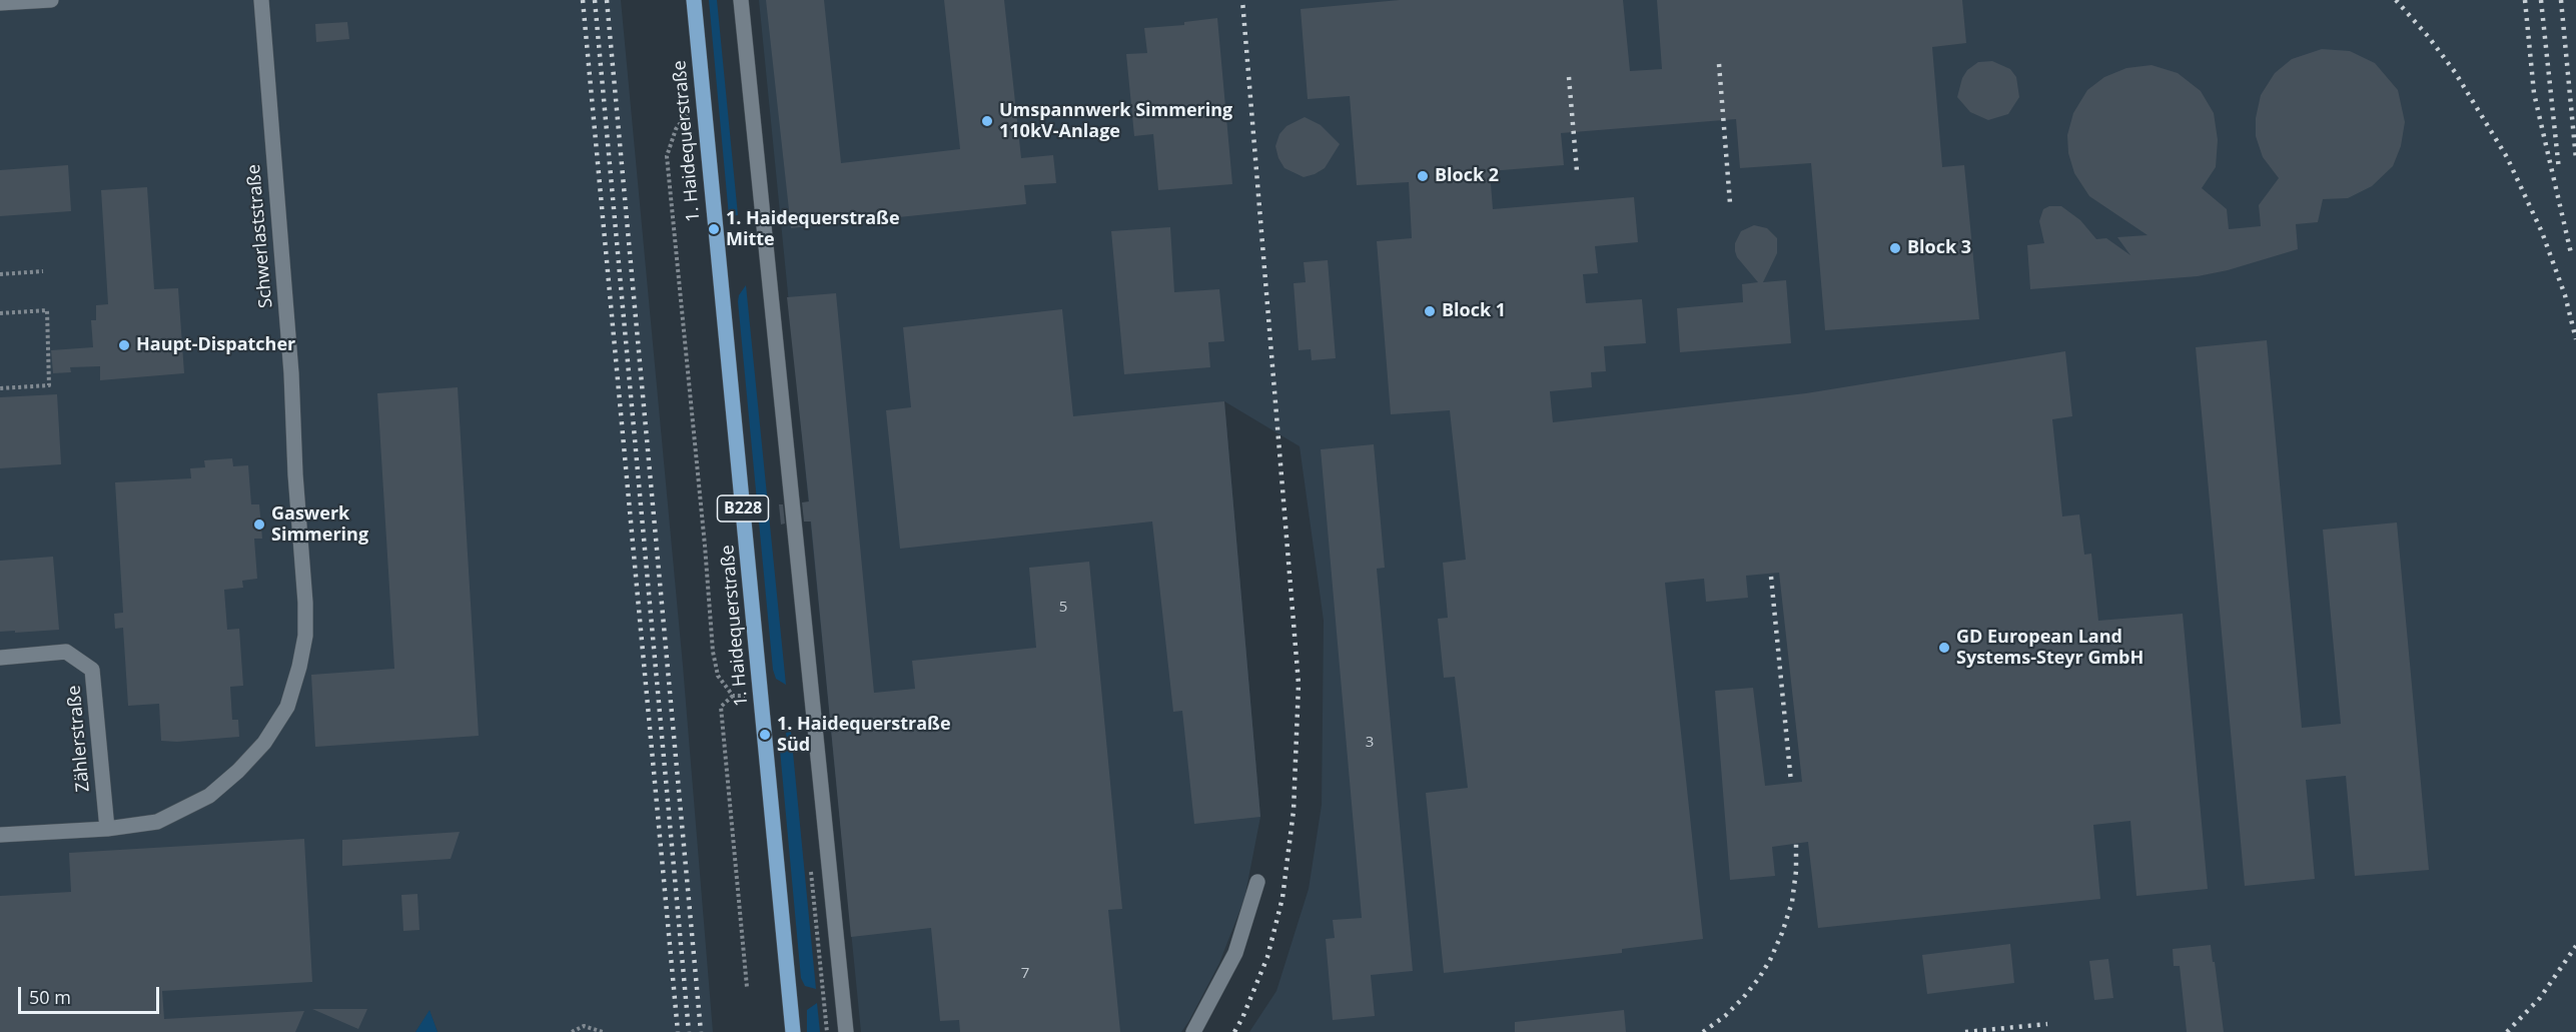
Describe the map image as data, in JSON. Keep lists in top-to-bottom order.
{
  "streets": {
    "main road": ["1. Haidequerstraße", "B228"],
    "lane": ["Schwerlaststraße", "Zählerstraße"]
  },
  "crossings": [
    ["Schwerlaststraße", "Zählerstraße"]
  ],
  "places": [
    "Umspannwerk Simmering 110kV-Anlage",
    "Block 2",
    "1. Haidequerstraße Mitte",
    "Block 3",
    "Block 1",
    "Haupt-Dispatcher",
    "Gaswerk Simmering",
    "GD European Land Systems-Steyr GmbH",
    "1. Haidequerstraße Süd"
  ],
  "house_numbers": ["5", "3", "7"],
  "scale_bar": "50 m"
}
